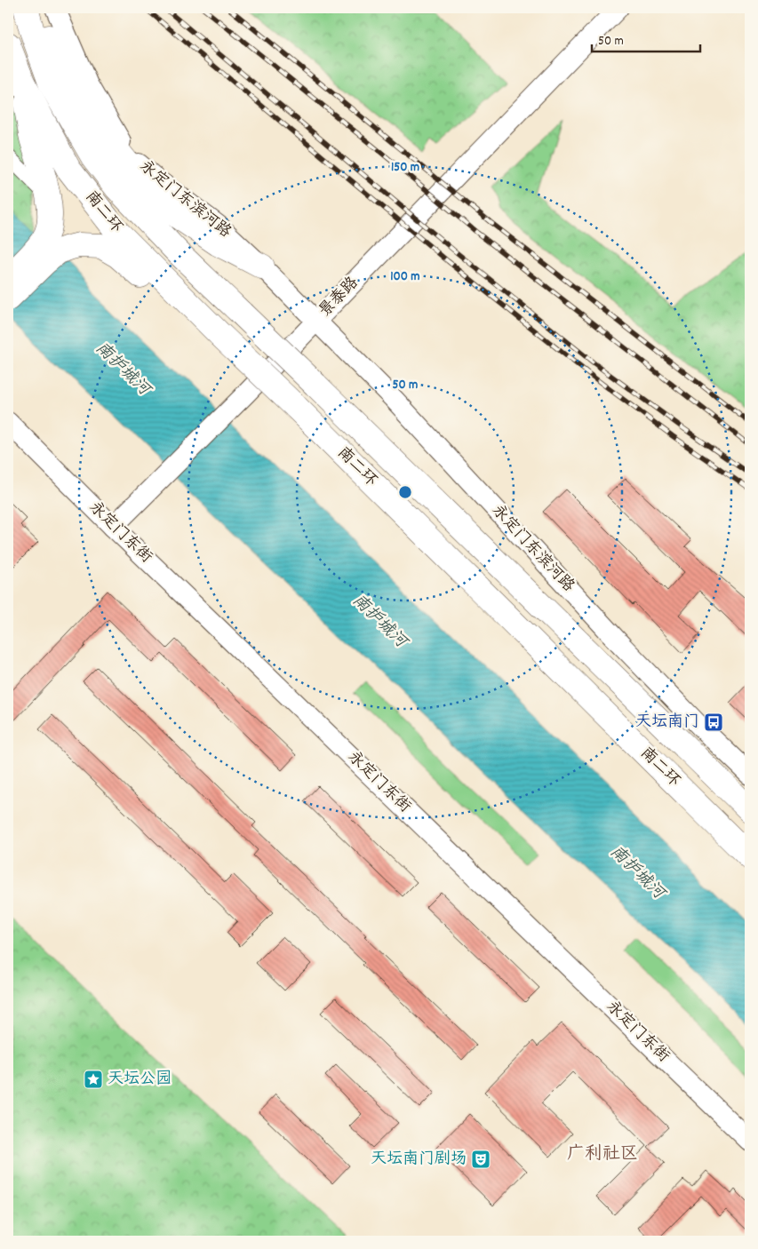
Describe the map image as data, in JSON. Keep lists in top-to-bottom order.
{
  "streets": {
    "highway": ["南二环"],
    "street": ["永定门东滨河路", "景泰路", "永定门东街"]
  },
  "crossings": [
    ["永定门东滨河路", "景泰路"],
    ["景泰路", "永定门东街"]
  ],
  "districts": ["广利社区"],
  "water": ["南护城河"],
  "places": {
    "bus stop": ["天坛南门"],
    "place": ["天坛公园"],
    "theatre": ["天坛南门剧场"]
  },
  "scale_bar": "50 m",
  "rings": ["150 m", "100 m", "50 m"]
}
